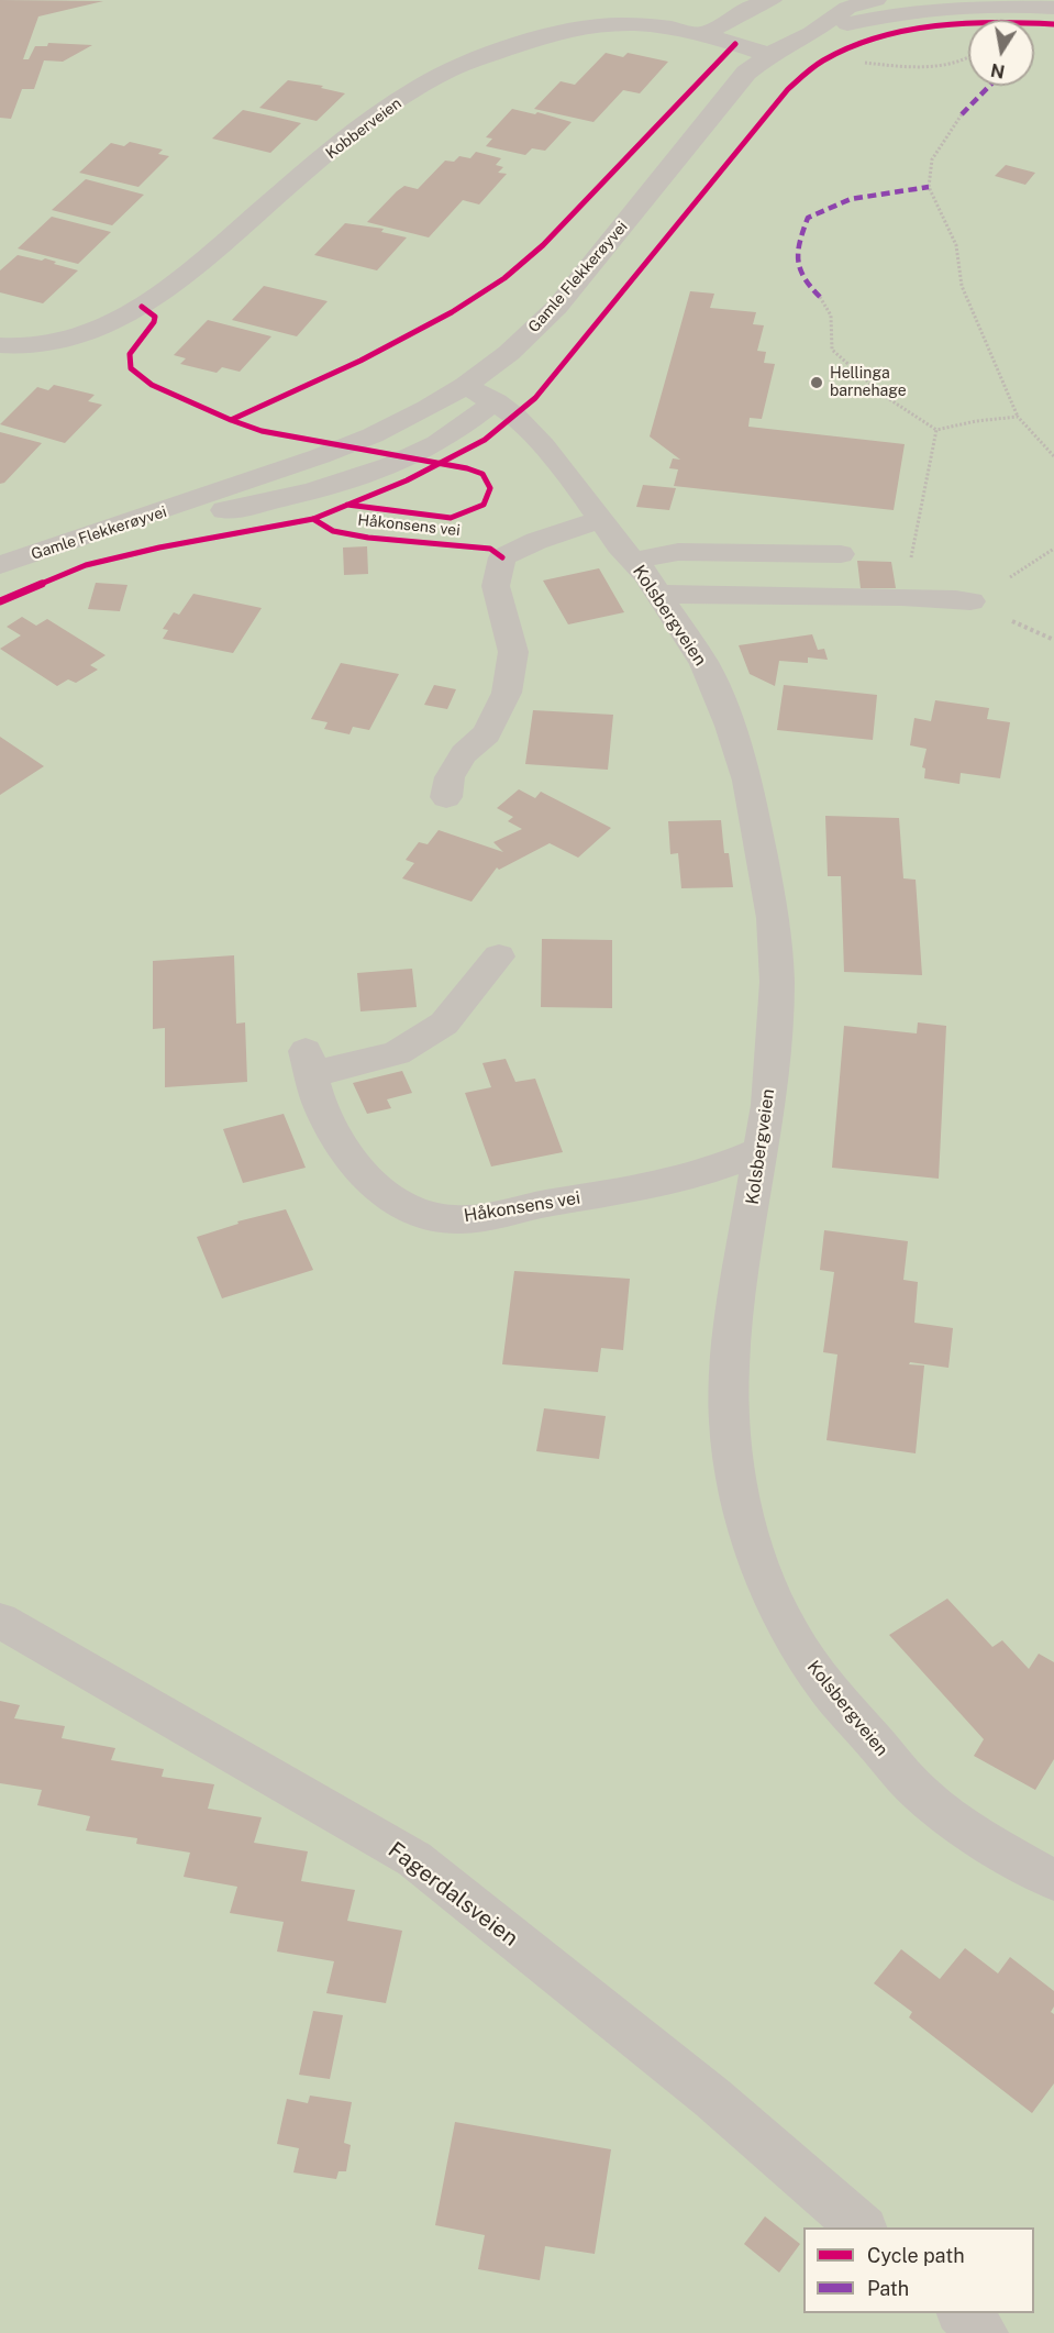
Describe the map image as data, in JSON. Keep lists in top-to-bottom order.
{
  "streets": {
    "street": [
      "Kobberveien",
      "Gamle Flekkerøyvei",
      "Håkonsens vei",
      "Kolsbergveien",
      "Fagerdalsveien"
    ]
  },
  "crossings": [
    ["Kobberveien", "Gamle Flekkerøyvei"],
    ["Gamle Flekkerøyvei", "Kolsbergveien"],
    ["Håkonsens vei", "Kolsbergveien"]
  ],
  "places": ["Hellinga barnehage"],
  "legend": ["Cycle path", "Path"],
  "north": "bottom"
}
